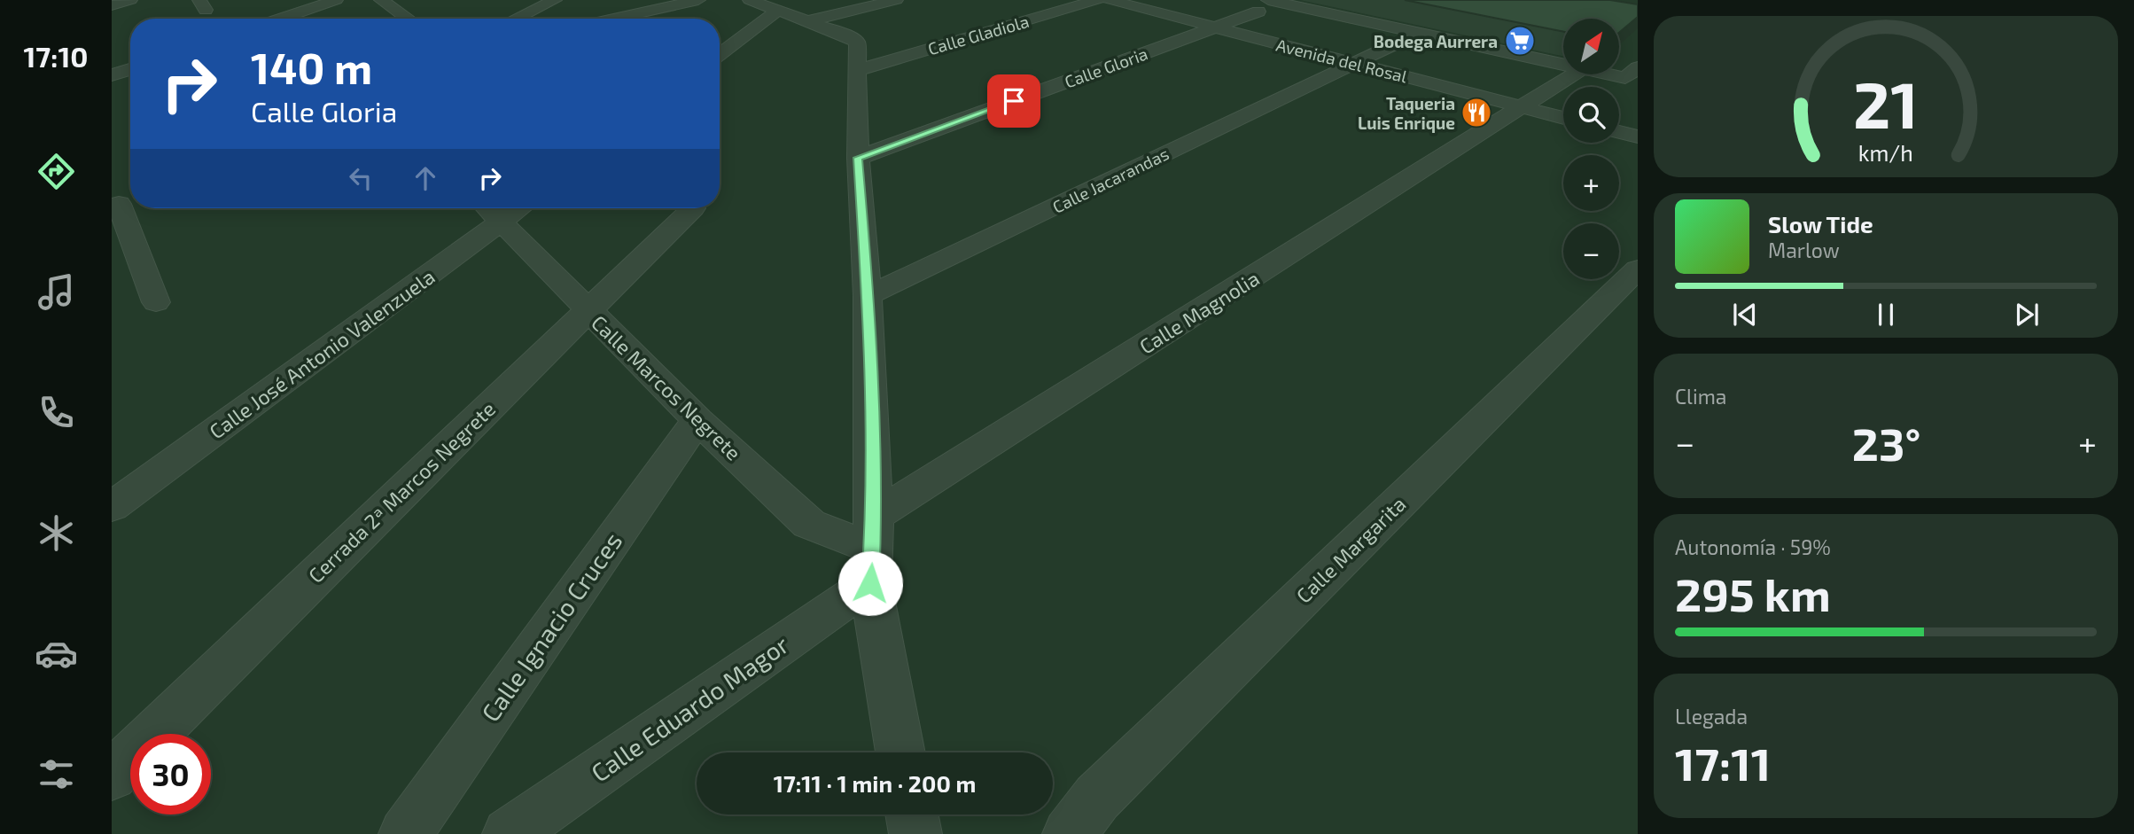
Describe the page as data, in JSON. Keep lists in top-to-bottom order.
{
  "streets": {
    "street": [
      "Calle Gladiola",
      "Avenida del Rosal",
      "Calle Gloria",
      "Calle Jacarandas",
      "Calle Magnolia",
      "Calle José Antonio Valenzuela",
      "Calle Marcos Negrete",
      "Cerrada 2ª Marcos Negrete",
      "Calle Margarita",
      "Calle Ignacio Cruces",
      "Calle Eduardo Magor"
    ]
  },
  "crossings": [
    ["Avenida del Rosal", "Calle Gloria"],
    ["Avenida del Rosal", "Calle Jacarandas"],
    ["Avenida del Rosal", "Calle Magnolia"],
    ["Calle Magnolia", "Calle Marcos Negrete"],
    ["Calle Magnolia", "Calle Eduardo Magor"],
    ["Calle José Antonio Valenzuela", "Calle Marcos Negrete"],
    ["Calle Marcos Negrete", "Cerrada 2ª Marcos Negrete"],
    ["Calle Marcos Negrete", "Calle Ignacio Cruces"],
    ["Calle Marcos Negrete", "Calle Eduardo Magor"]
  ],
  "places": {
    "supermarket": ["Bodega Aurrera"],
    "restaurant": ["Taqueria Luis Enrique"]
  },
  "north": "top right",
  "page": {
    "tabs": "17:10",
    "map_buttons": ["+", "−"],
    "turn": ["140 m", "Calle Gloria"],
    "song": ["Slow Tide", "Marlow"],
    "tile": [
      "Clima",
      ["Autonomía · 59%", "295 km"],
      ["Llegada", "17:11"]
    ],
    "heat": ["−", "23°", "+"],
    "limit": "30",
    "trip": "17:11 · 1 min · 200 m",
    "gauge": ["21", "km/h"]
  }
}
